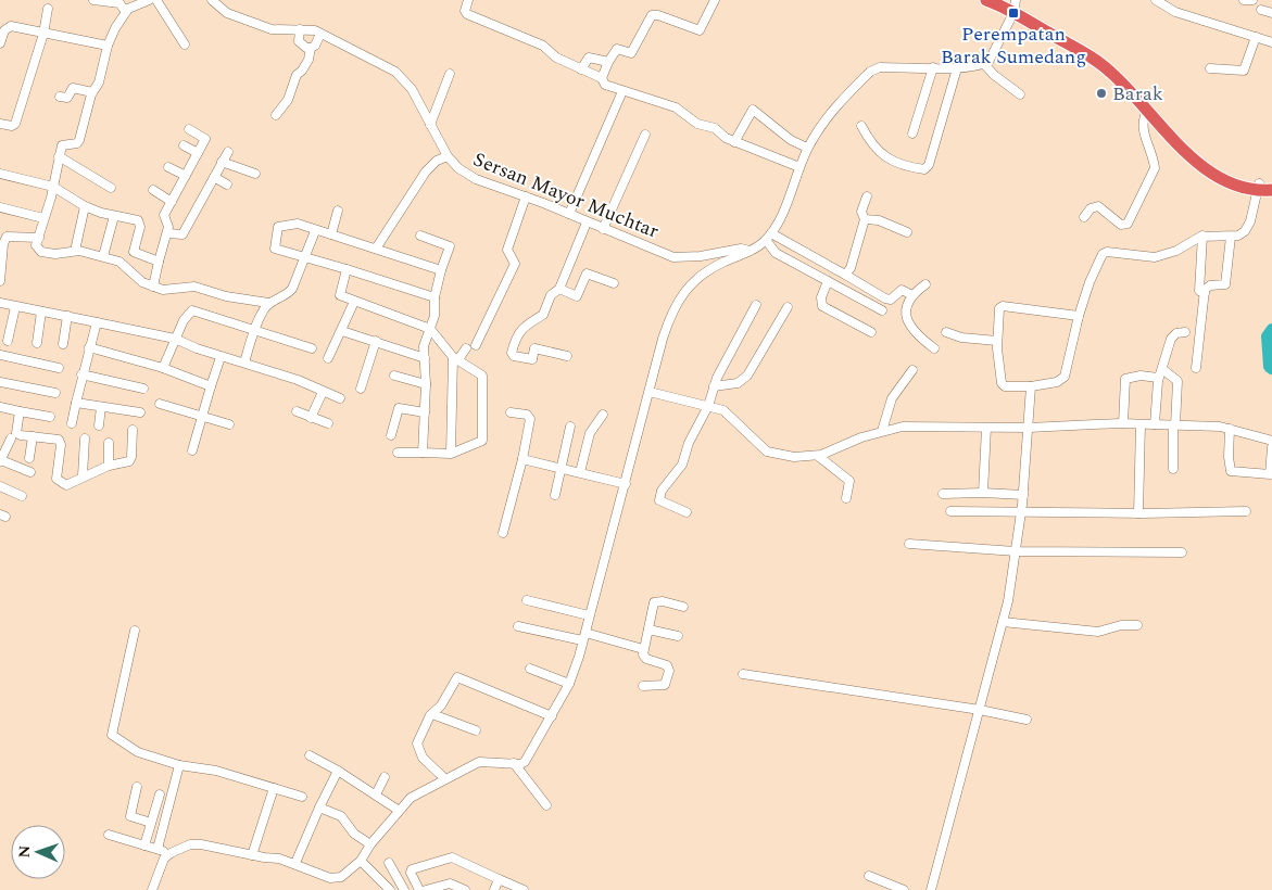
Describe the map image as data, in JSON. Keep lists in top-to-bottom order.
{
  "streets": {
    "street": ["Sersan Mayor Muchtar"]
  },
  "places": {
    "transit": ["Perempatan Barak Sumedang"],
    "other": ["Barak"]
  },
  "north": "left"
}
